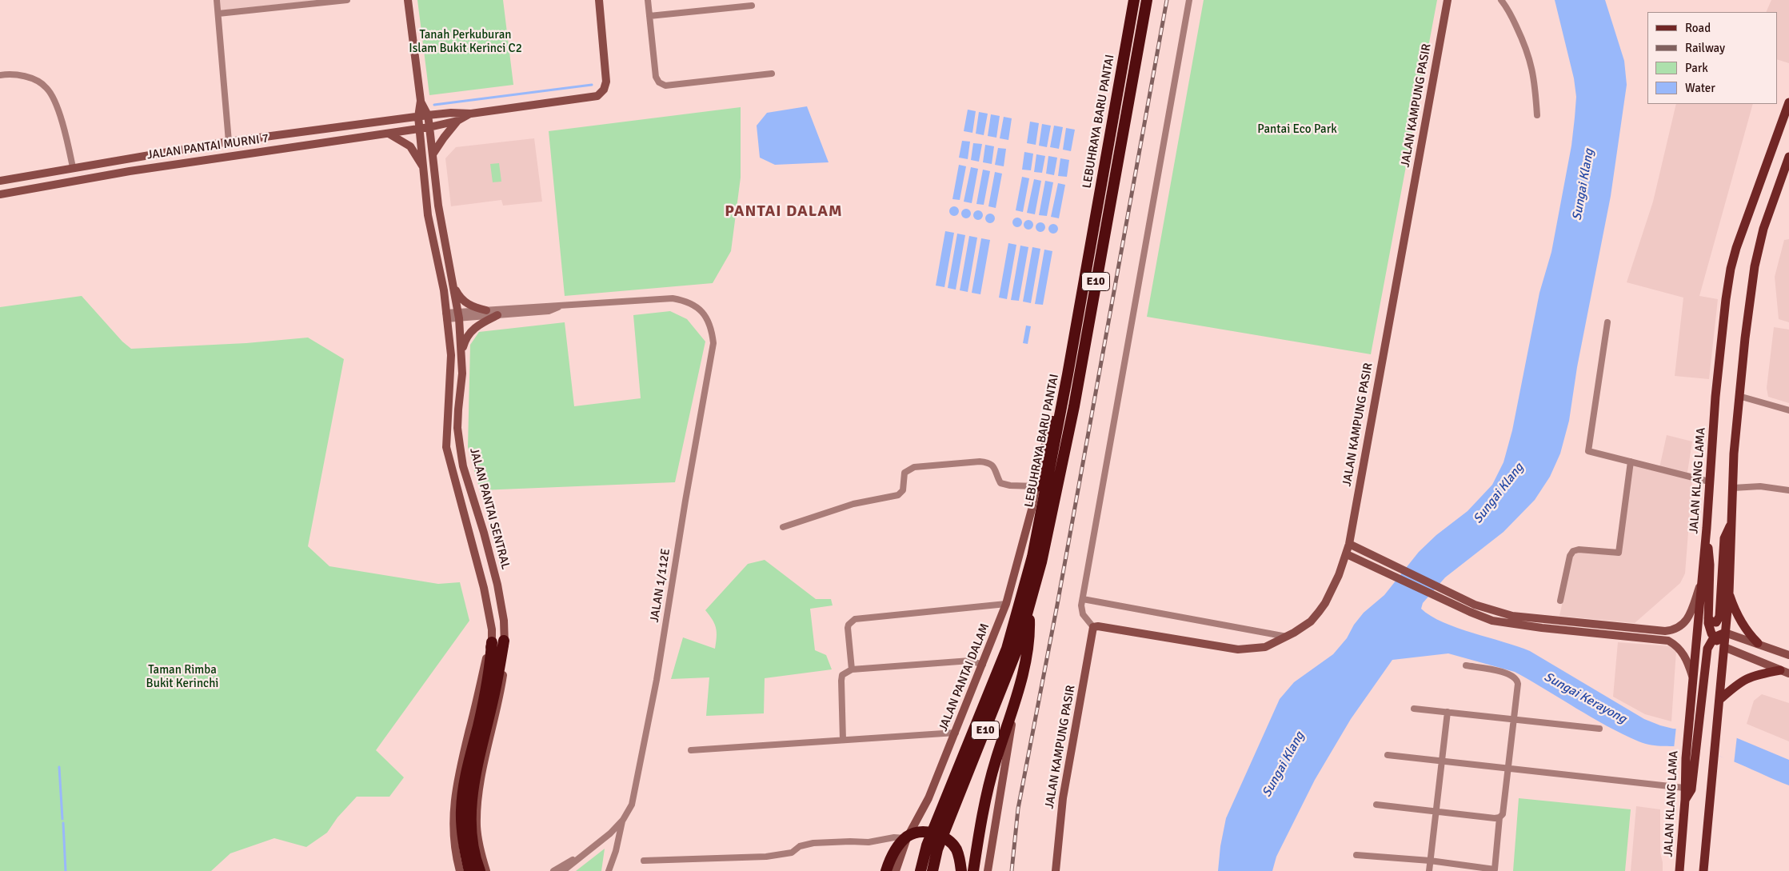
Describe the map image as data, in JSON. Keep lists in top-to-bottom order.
{
  "streets": {
    "highway": ["LEBUHRAYA BARU PANTAI", "E10"],
    "main road": [
      "JALAN KAMPUNG PASIR",
      "JALAN PANTAI MURNI 7",
      "JALAN KLANG LAMA",
      "JALAN PANTAI SENTRAL",
      "JALAN PANTAI DALAM"
    ],
    "street": ["JALAN 1/112E"]
  },
  "crossings": [
    ["JALAN PANTAI MURNI 7", "JALAN PANTAI SENTRAL"]
  ],
  "districts": ["PANTAI DALAM"],
  "water": ["Sungai Klang", "Sungai Kerayong"],
  "parks": ["Tanah Perkuburan Islam Bukit Kerinci C2", "Pantai Eco Park", "Taman Rimba Bukit Kerinchi"],
  "legend": [
    "Road",
    "Railway",
    "Park",
    "Water"
  ]
}
